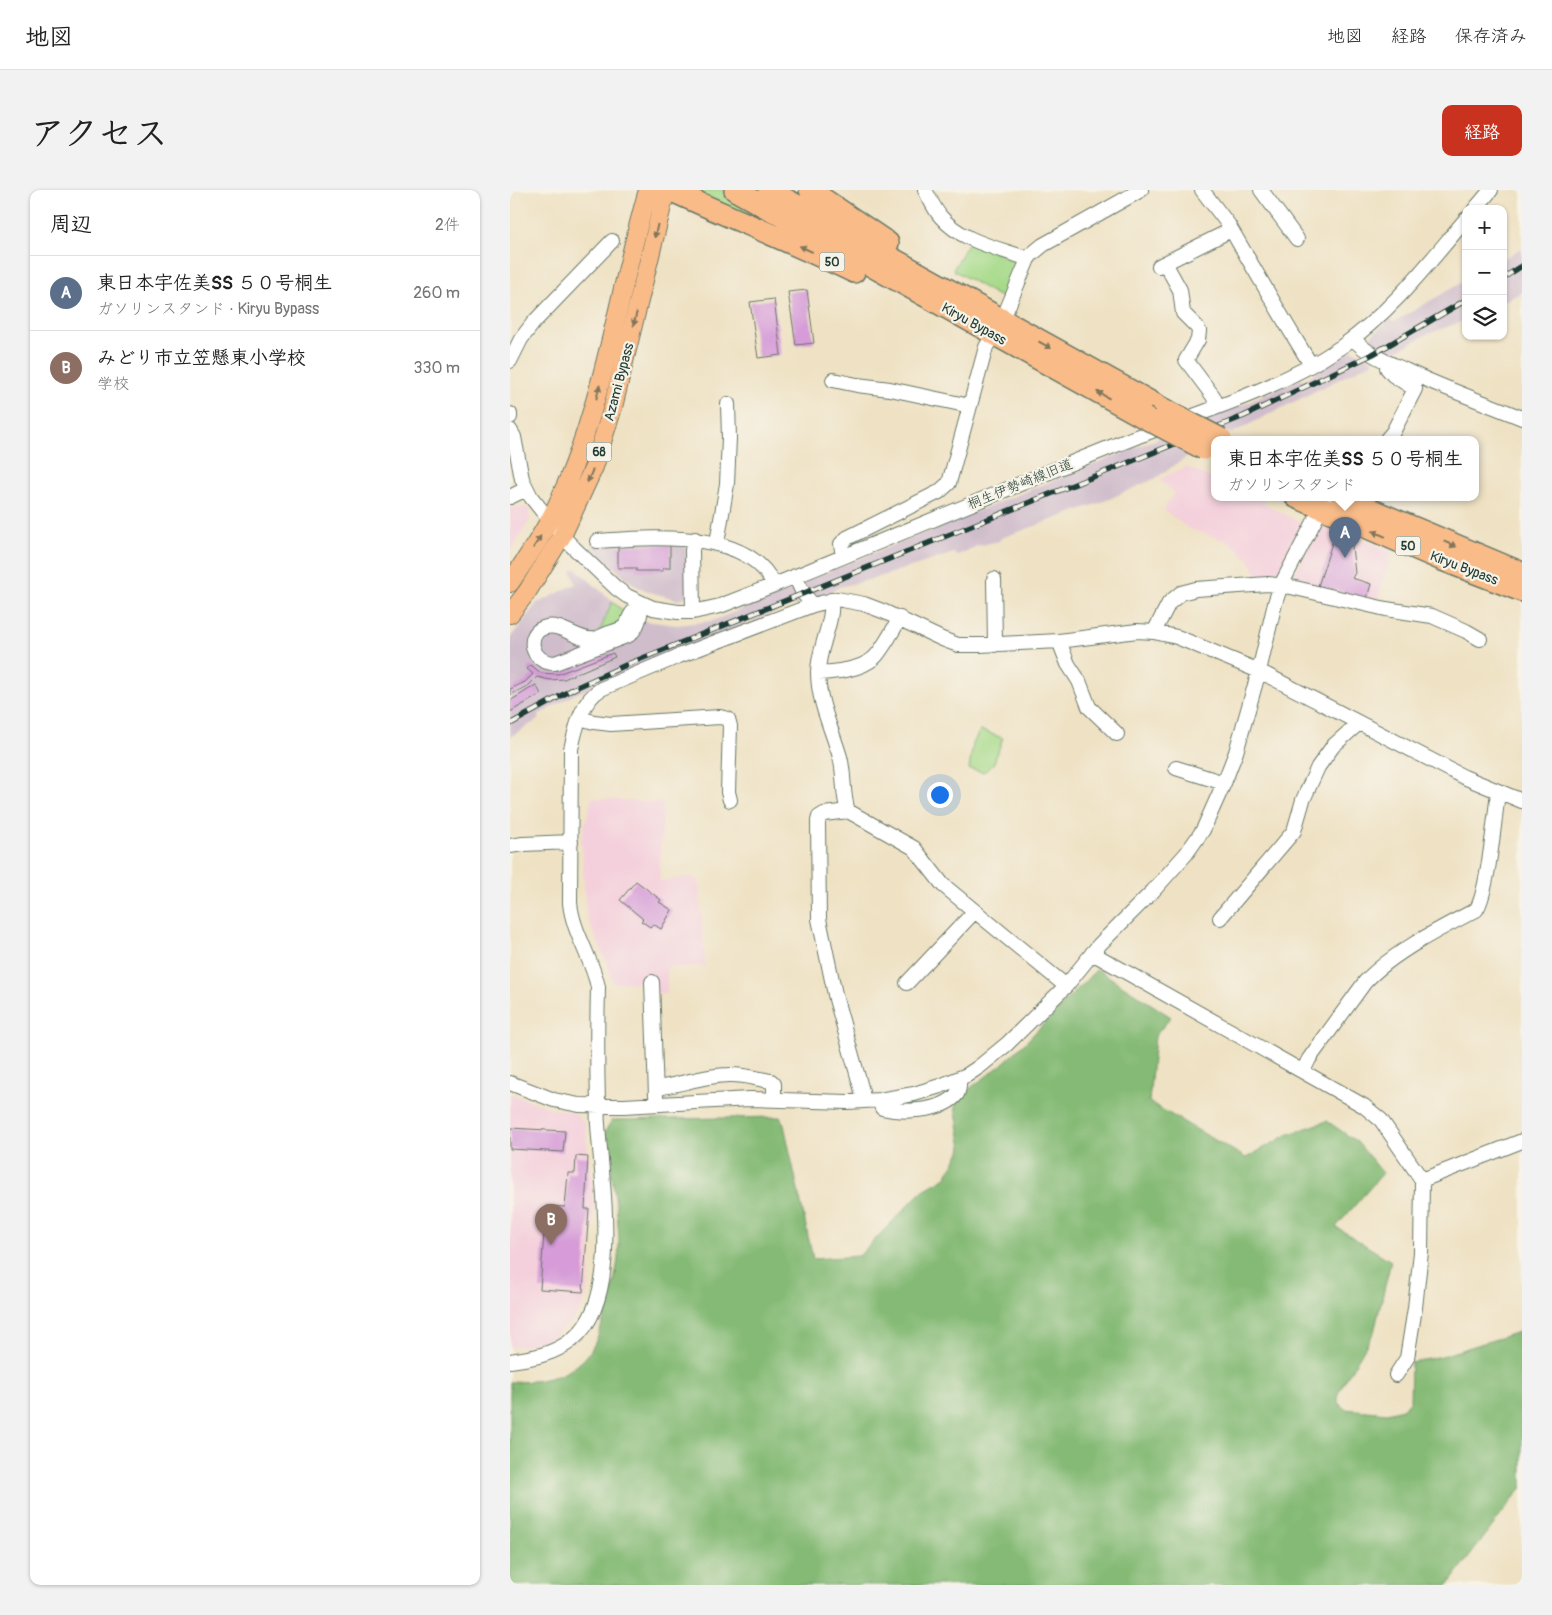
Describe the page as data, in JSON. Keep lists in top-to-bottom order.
{
  "streets": {
    "highway": ["50", "Kiryu Bypass"],
    "main road": ["Azami Bypass", "68"],
    "street": ["桐生伊勢崎線旧道"]
  },
  "crossings": [
    ["50", "Kiryu Bypass"],
    ["Azami Bypass", "桐生伊勢崎線旧道"]
  ],
  "page": {
    "header": "地図",
    "nav": ["地図", "経路", "保存済み"],
    "title": "アクセス",
    "buttons": "経路",
    "heading": ["周辺", "2件"],
    "map_buttons": ["+", "−"],
    "list": [
      {
        "mark": "A",
        "name": "東日本宇佐美SS ５０号桐生",
        "note": "ガソリンスタンド · Kiryu Bypass",
        "value": "260 m"
      },
      {
        "mark": "B",
        "name": "みどり市立笠懸東小学校",
        "note": "学校",
        "value": "330 m"
      }
    ],
    "popup": ["東日本宇佐美SS ５０号桐生", "ガソリンスタンド"],
    "pins": ["A", "B"]
  }
}
